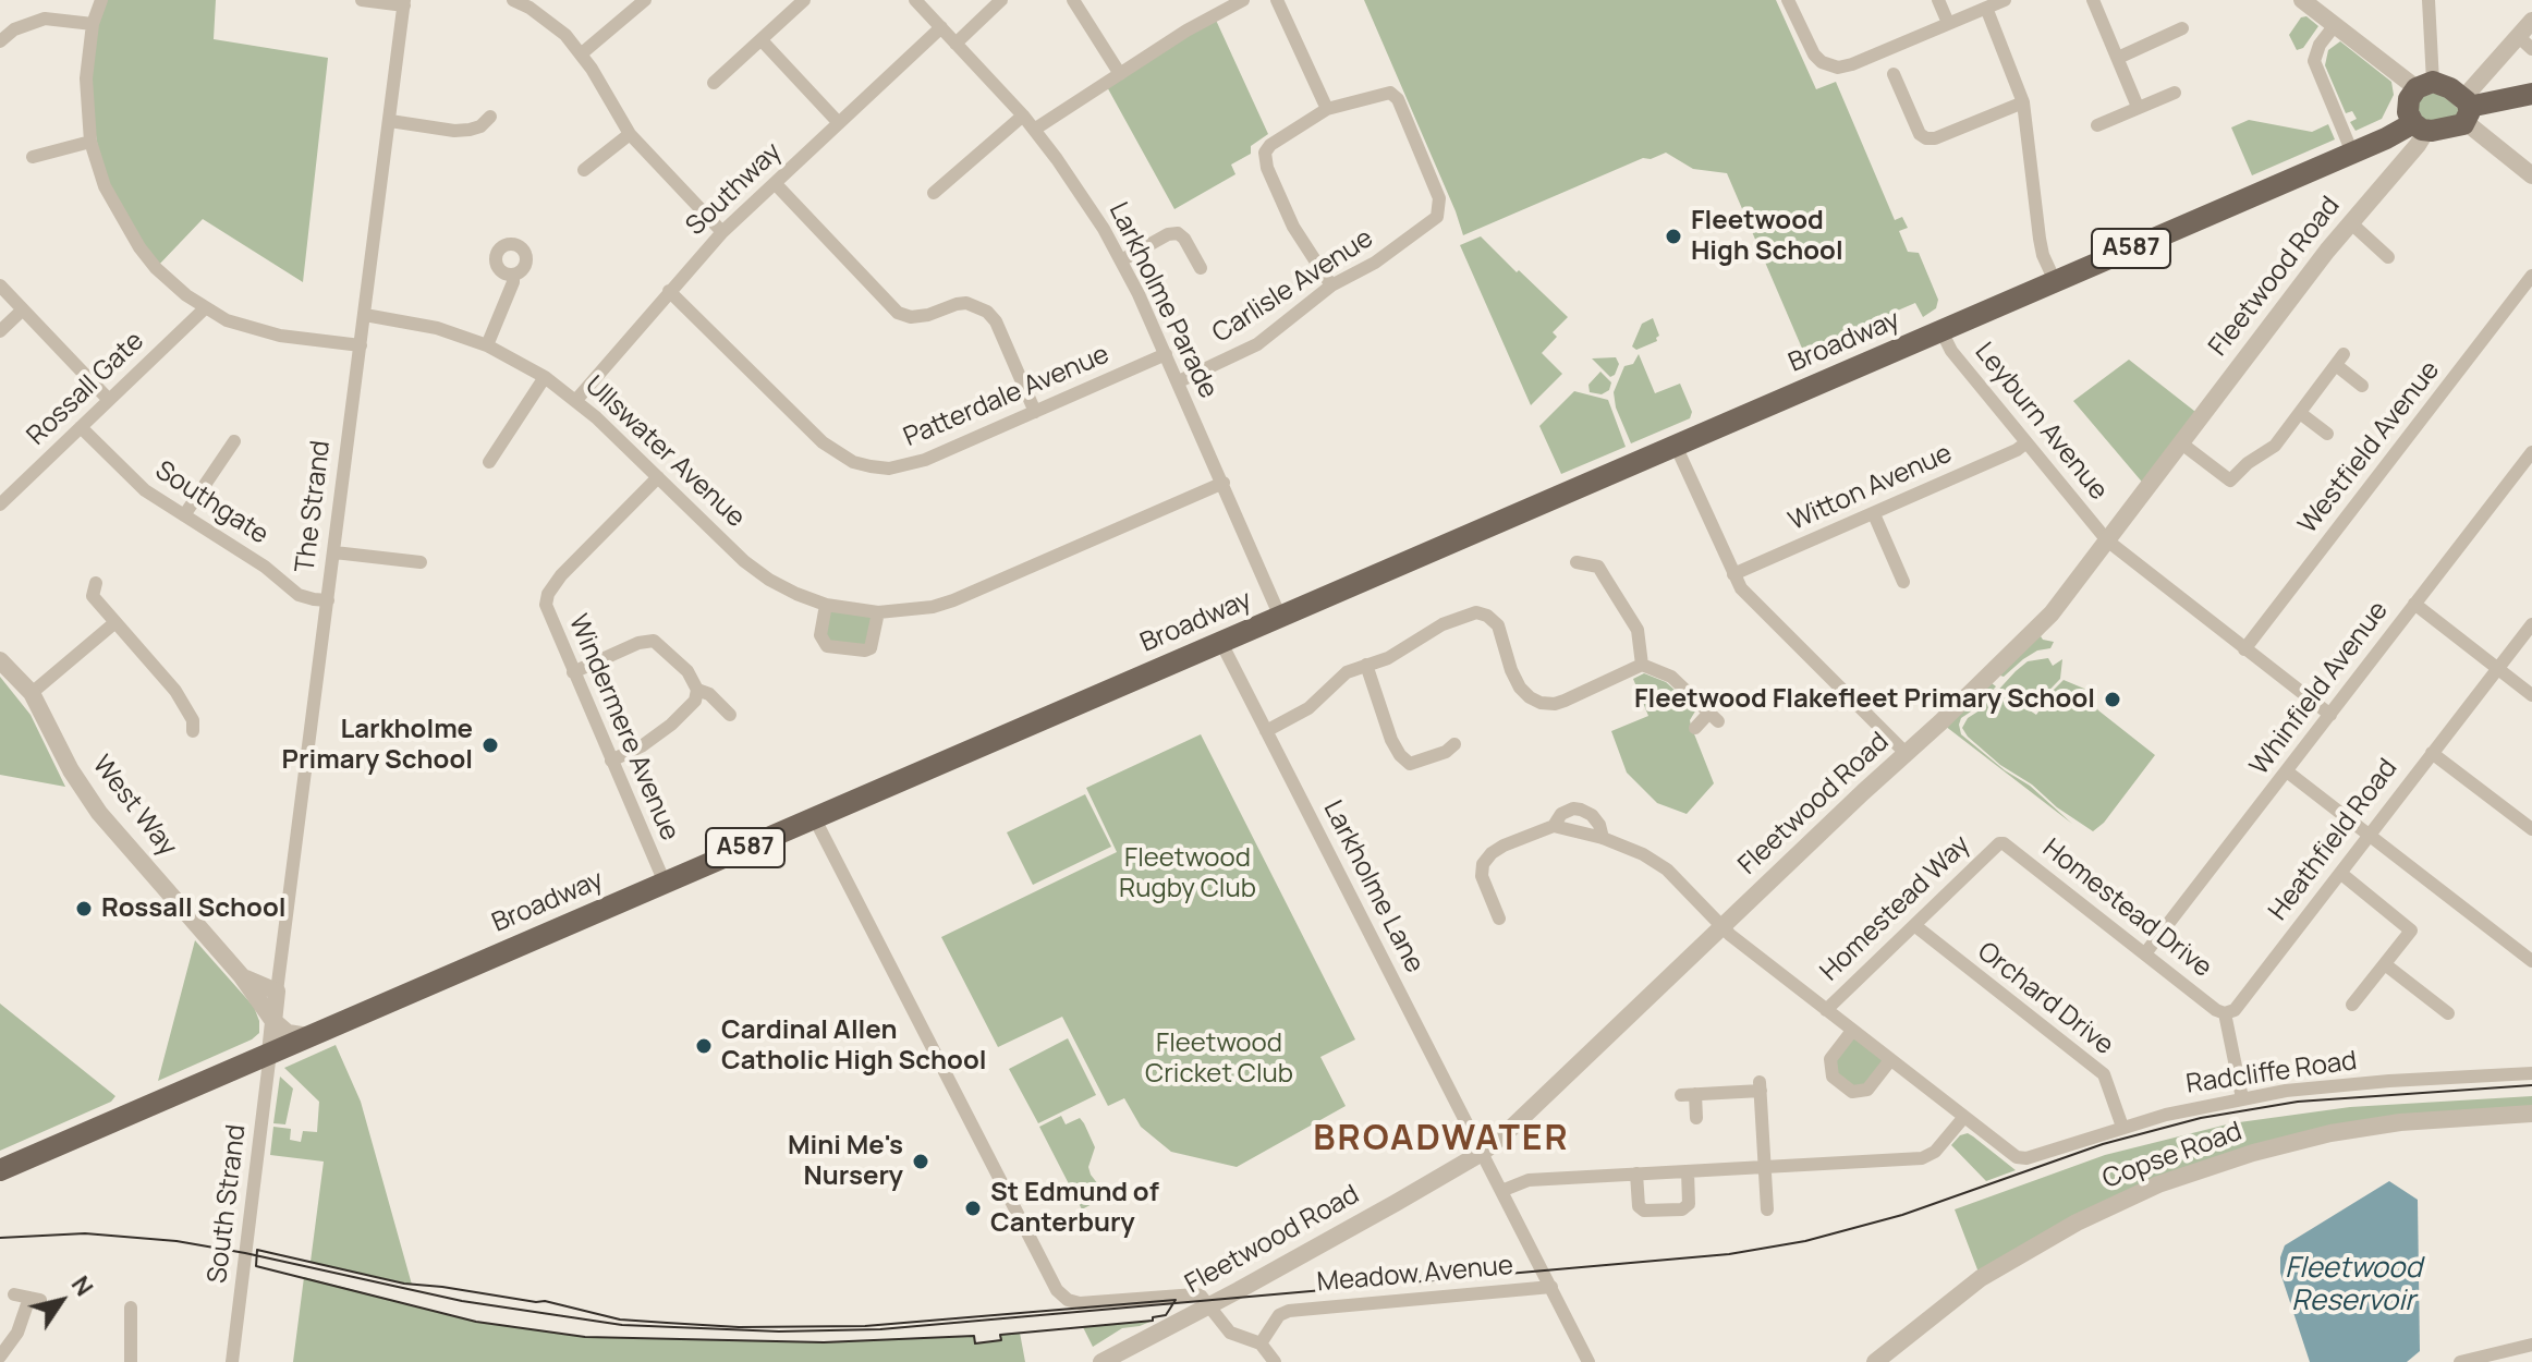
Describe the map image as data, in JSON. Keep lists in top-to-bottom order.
{
  "streets": {
    "main road": ["A587", "Broadway"],
    "street": [
      "Southway",
      "Fleetwood Road",
      "Carlisle Avenue",
      "Larkholme Parade",
      "Rossall Gate",
      "Patterdale Avenue",
      "Leyburn Avenue",
      "Westfield Avenue",
      "Ullswater Avenue",
      "Witton Avenue",
      "Southgate",
      "The Strand",
      "Whinfield Avenue",
      "Windermere Avenue",
      "West Way",
      "Heathfield Road",
      "Larkholme Lane",
      "Homestead Way",
      "Homestead Drive",
      "Orchard Drive",
      "Radcliffe Road",
      "Copse Road",
      "South Strand",
      "Meadow Avenue"
    ]
  },
  "crossings": [
    ["Southway", "Larkholme Parade"],
    ["Southway", "Patterdale Avenue"],
    ["Southway", "Ullswater Avenue"],
    ["A587", "Fleetwood Road"],
    ["A587", "Broadway"],
    ["Fleetwood Road", "Broadway"],
    ["Fleetwood Road", "Leyburn Avenue"],
    ["Fleetwood Road", "Larkholme Lane"],
    ["Carlisle Avenue", "Larkholme Parade"],
    ["Larkholme Parade", "Broadway"],
    ["Larkholme Parade", "Patterdale Avenue"],
    ["Larkholme Parade", "Ullswater Avenue"],
    ["Broadway", "Leyburn Avenue"],
    ["Broadway", "The Strand"],
    ["Broadway", "Windermere Avenue"],
    ["Broadway", "Larkholme Lane"],
    ["Broadway", "South Strand"],
    ["Rossall Gate", "Southgate"],
    ["Leyburn Avenue", "Westfield Avenue"],
    ["Leyburn Avenue", "Witton Avenue"],
    ["Leyburn Avenue", "Whinfield Avenue"],
    ["Ullswater Avenue", "The Strand"],
    ["Ullswater Avenue", "Windermere Avenue"],
    ["Southgate", "The Strand"],
    ["The Strand", "West Way"],
    ["The Strand", "South Strand"],
    ["Whinfield Avenue", "Homestead Drive"],
    ["Heathfield Road", "Homestead Drive"],
    ["Larkholme Lane", "Meadow Avenue"],
    ["Homestead Way", "Homestead Drive"],
    ["Homestead Way", "Orchard Drive"],
    ["Orchard Drive", "Radcliffe Road"]
  ],
  "districts": ["BROADWATER"],
  "water": ["Fleetwood Reservoir"],
  "parks": ["Fleetwood Rugby Club", "Fleetwood Cricket Club"],
  "places": [
    "Fleetwood High School",
    "Fleetwood Flakefleet Primary School",
    "Larkholme Primary School",
    "Rossall School",
    "Cardinal Allen Catholic High School",
    "Mini Me's Nursery",
    "St Edmund of Canterbury"
  ],
  "north": "top right"
}
